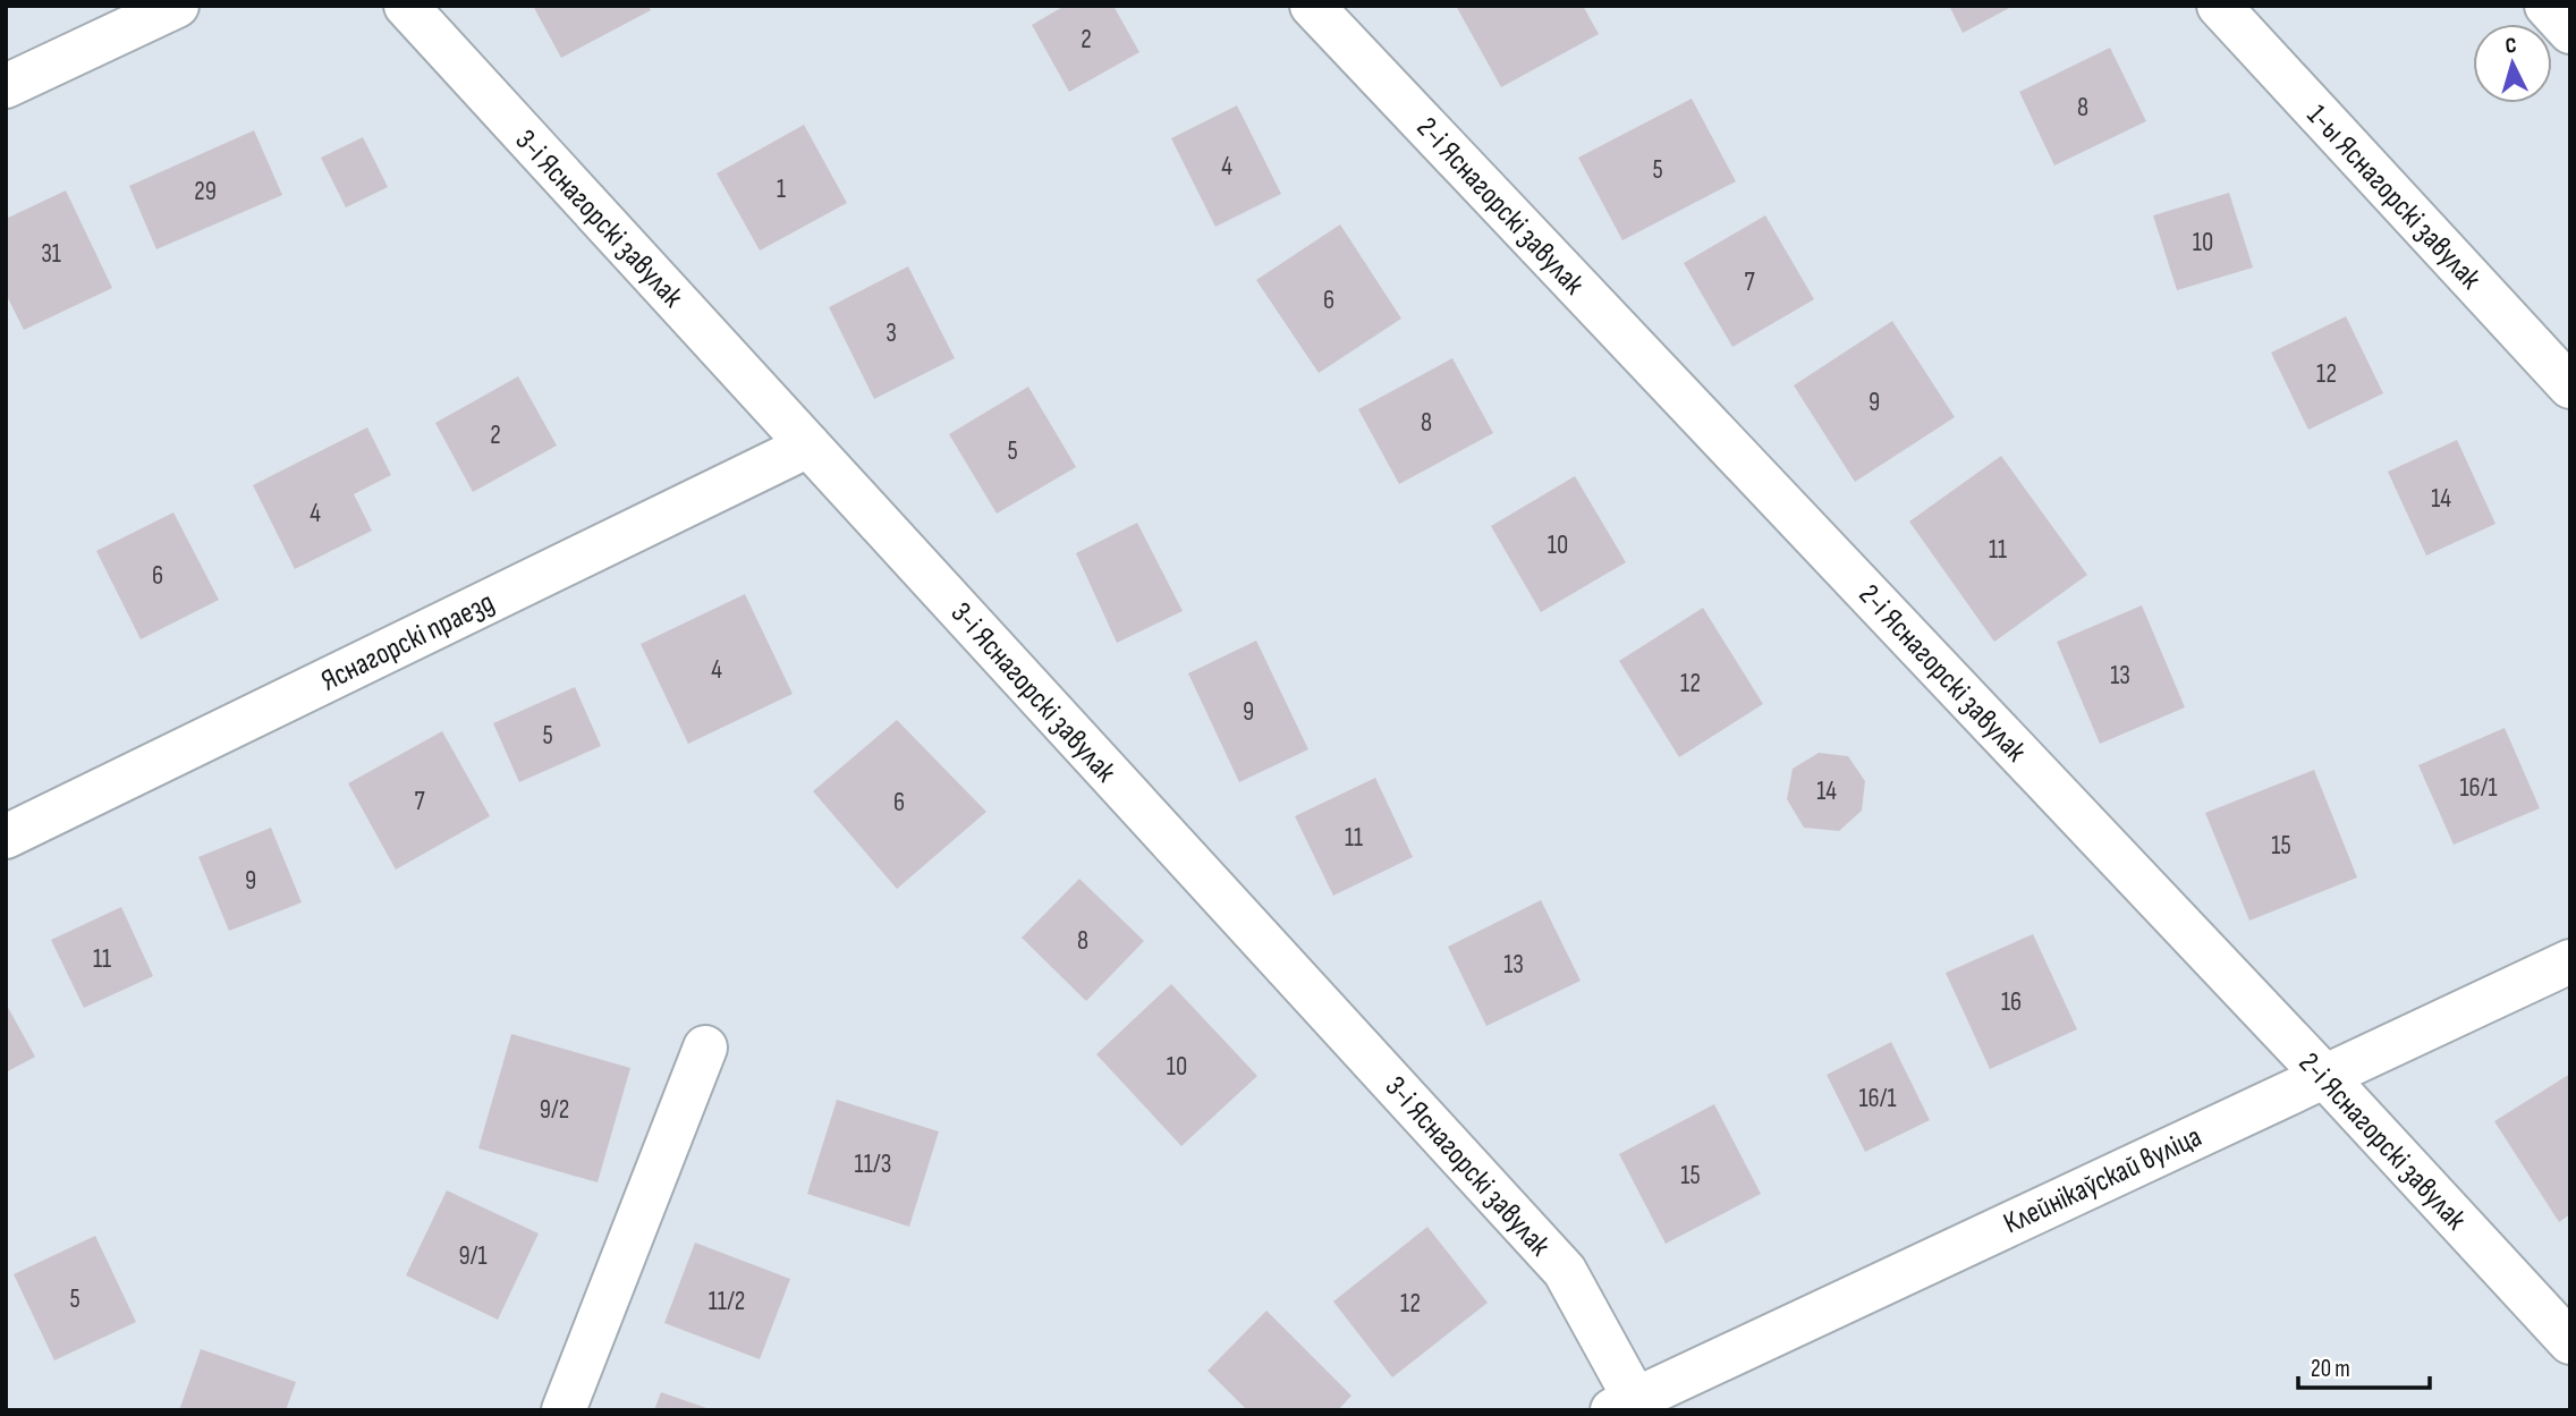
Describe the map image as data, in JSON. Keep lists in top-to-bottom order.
{
  "streets": {
    "street": [
      "1-ы Яснагорскі завулак",
      "2-і Яснагорскі завулак",
      "3-і Яснагорскі завулак",
      "Яснагорскі праезд",
      "Клейнікаўскай вуліца"
    ]
  },
  "crossings": [
    ["2-і Яснагорскі завулак", "Клейнікаўскай вуліца"],
    ["3-і Яснагорскі завулак", "Яснагорскі праезд"],
    ["3-і Яснагорскі завулак", "Клейнікаўскай вуліца"]
  ],
  "house_numbers": [
    "2",
    "8",
    "4",
    "5",
    "1",
    "29",
    "10",
    "31",
    "7",
    "6",
    "3",
    "12",
    "9",
    "8",
    "2",
    "5",
    "14",
    "4",
    "10",
    "11",
    "6",
    "4",
    "13",
    "12",
    "9",
    "5",
    "16/1",
    "14",
    "7",
    "6",
    "11",
    "15",
    "9",
    "8",
    "11",
    "13",
    "16",
    "10",
    "16/1",
    "9/2",
    "11/3",
    "15",
    "9/1",
    "5",
    "11/2",
    "12"
  ],
  "scale_bar": "20 m",
  "north": "top"
}
